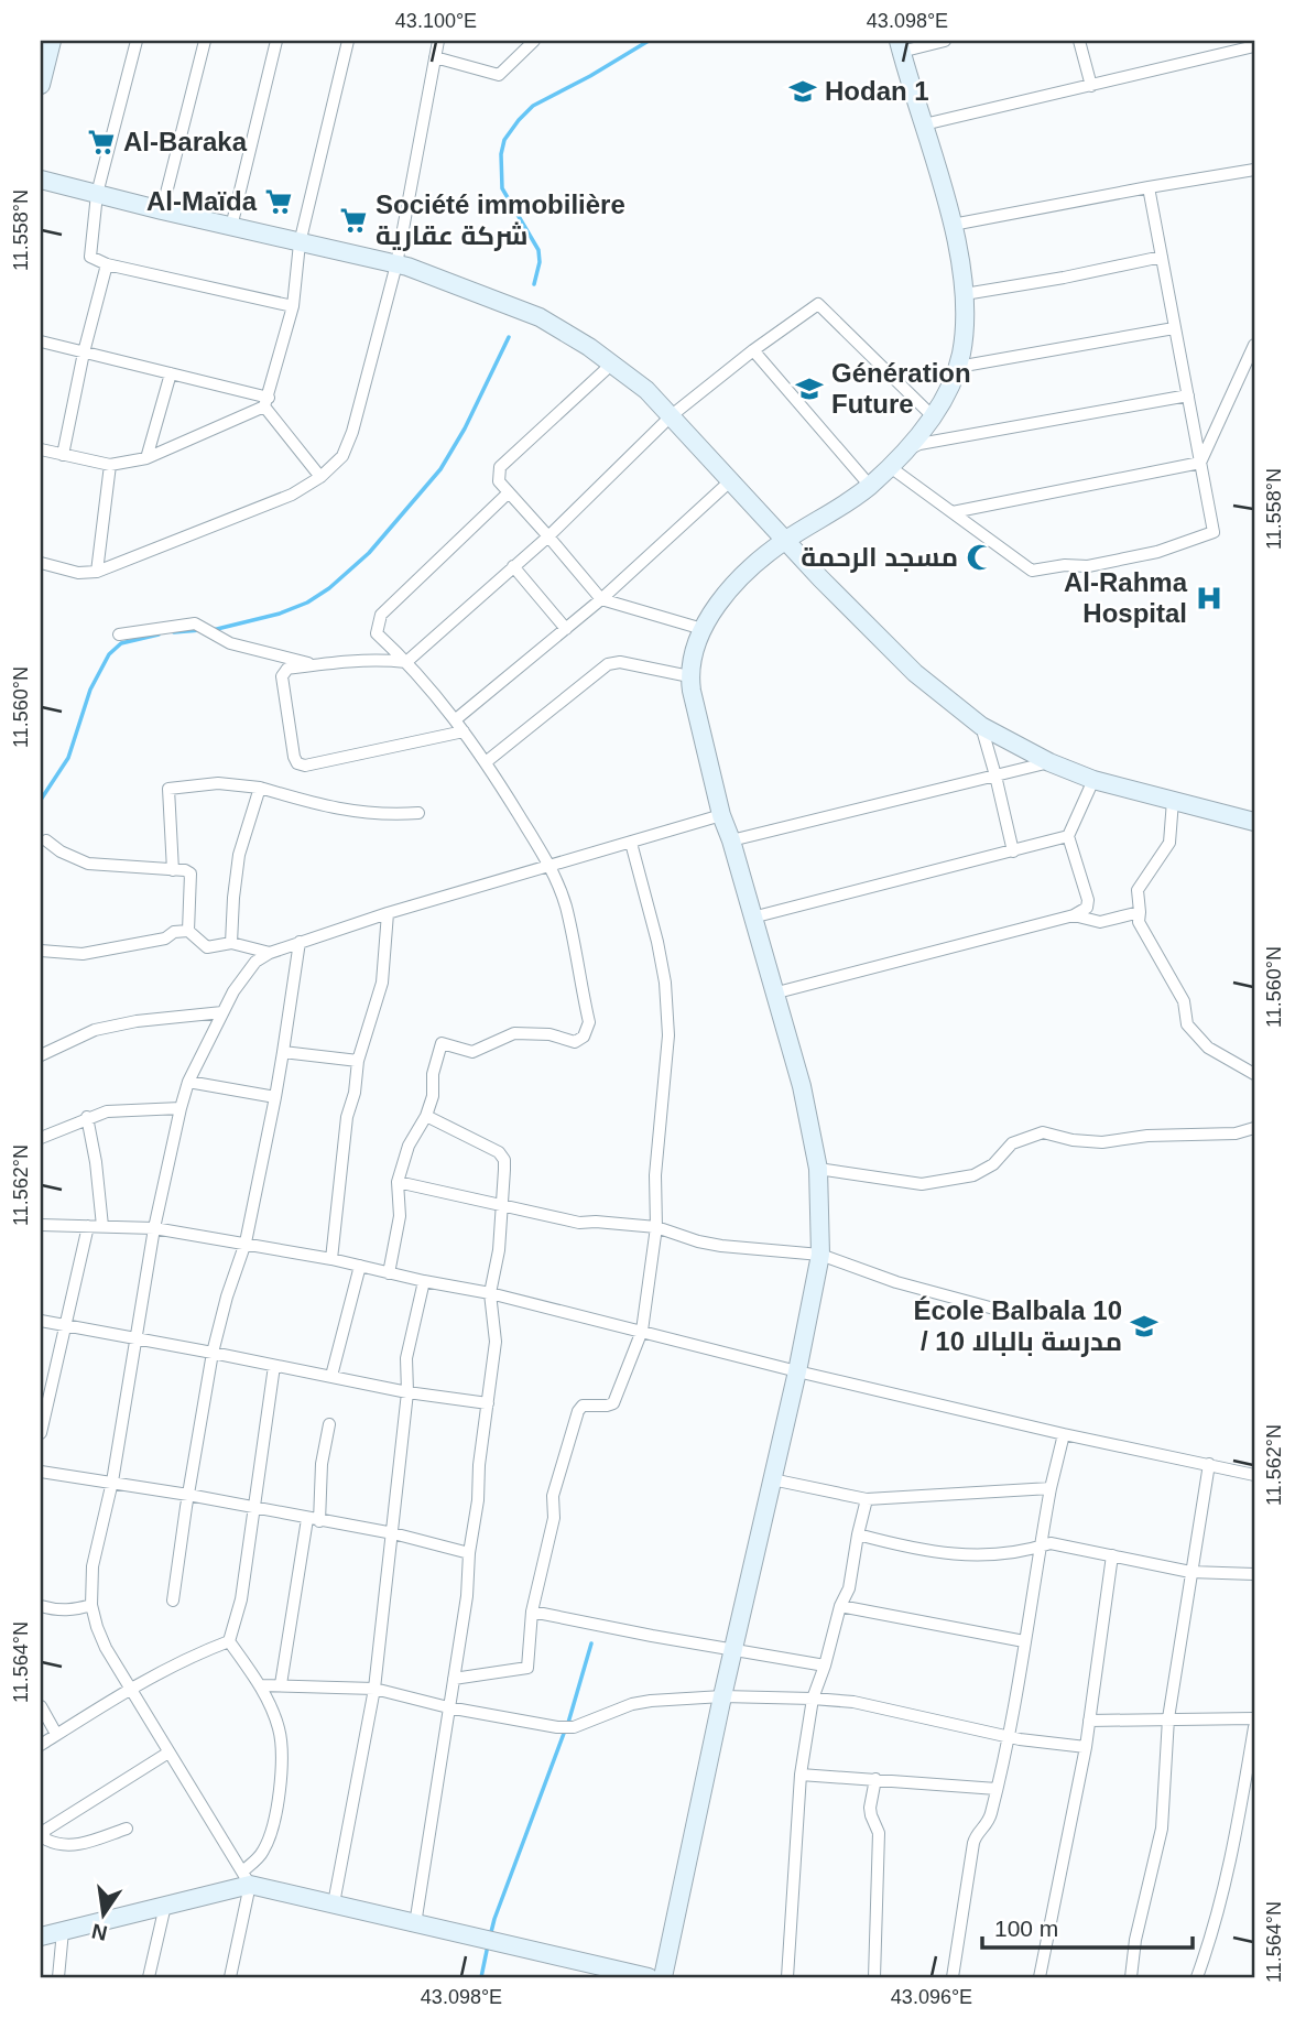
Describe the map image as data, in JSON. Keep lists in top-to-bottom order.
{
  "places": {
    "school or university": ["Hodan 1", "Génération Future", "École Balbala 10 / مدرسة بالبالا 10"],
    "supermarket": ["Al-Baraka", "Al-Maïda", "Société immobilière شركة عقارية"],
    "mosque": ["مسجد الرحمة"],
    "hospital": ["Al-Rahma Hospital"]
  },
  "scale_bar": "100 m",
  "north": "bottom",
  "coordinates": [
    "43.100°E",
    "43.098°E",
    "11.558°N",
    "11.560°N",
    "11.562°N",
    "11.564°N",
    "43.096°E"
  ]
}
